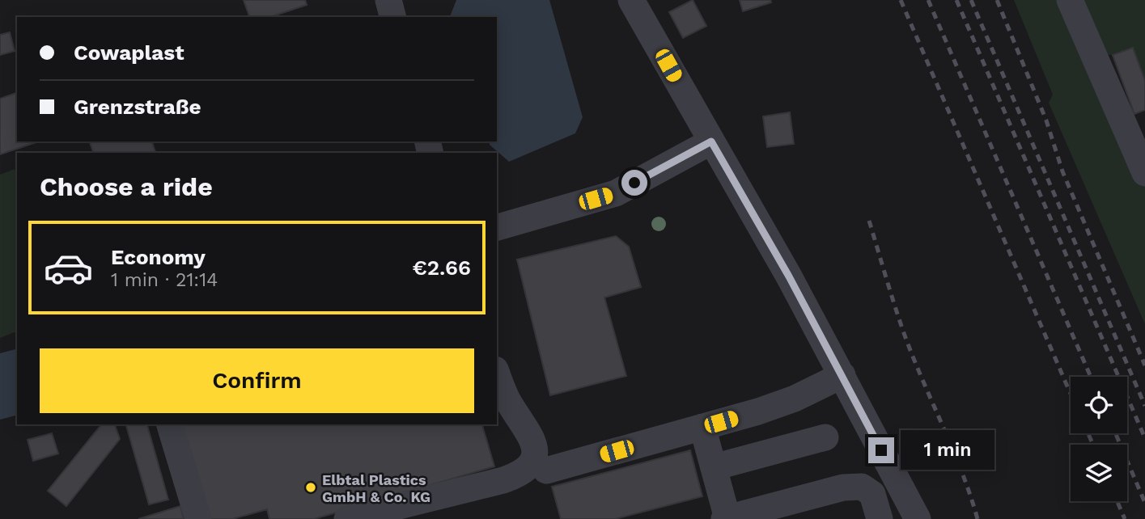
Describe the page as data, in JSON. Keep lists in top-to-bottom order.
{
  "places": ["Elbtal Plastics GmbH & Co. KG"],
  "page": {
    "banner": ["Cowaplast", "Grenzstraße"],
    "heading": "Choose a ride",
    "list": [
      {
        "name": "Economy",
        "note": "1 min · 21:14",
        "value": "€2.66"
      }
    ],
    "buttons": "Confirm",
    "bubble": "1 min"
  }
}
